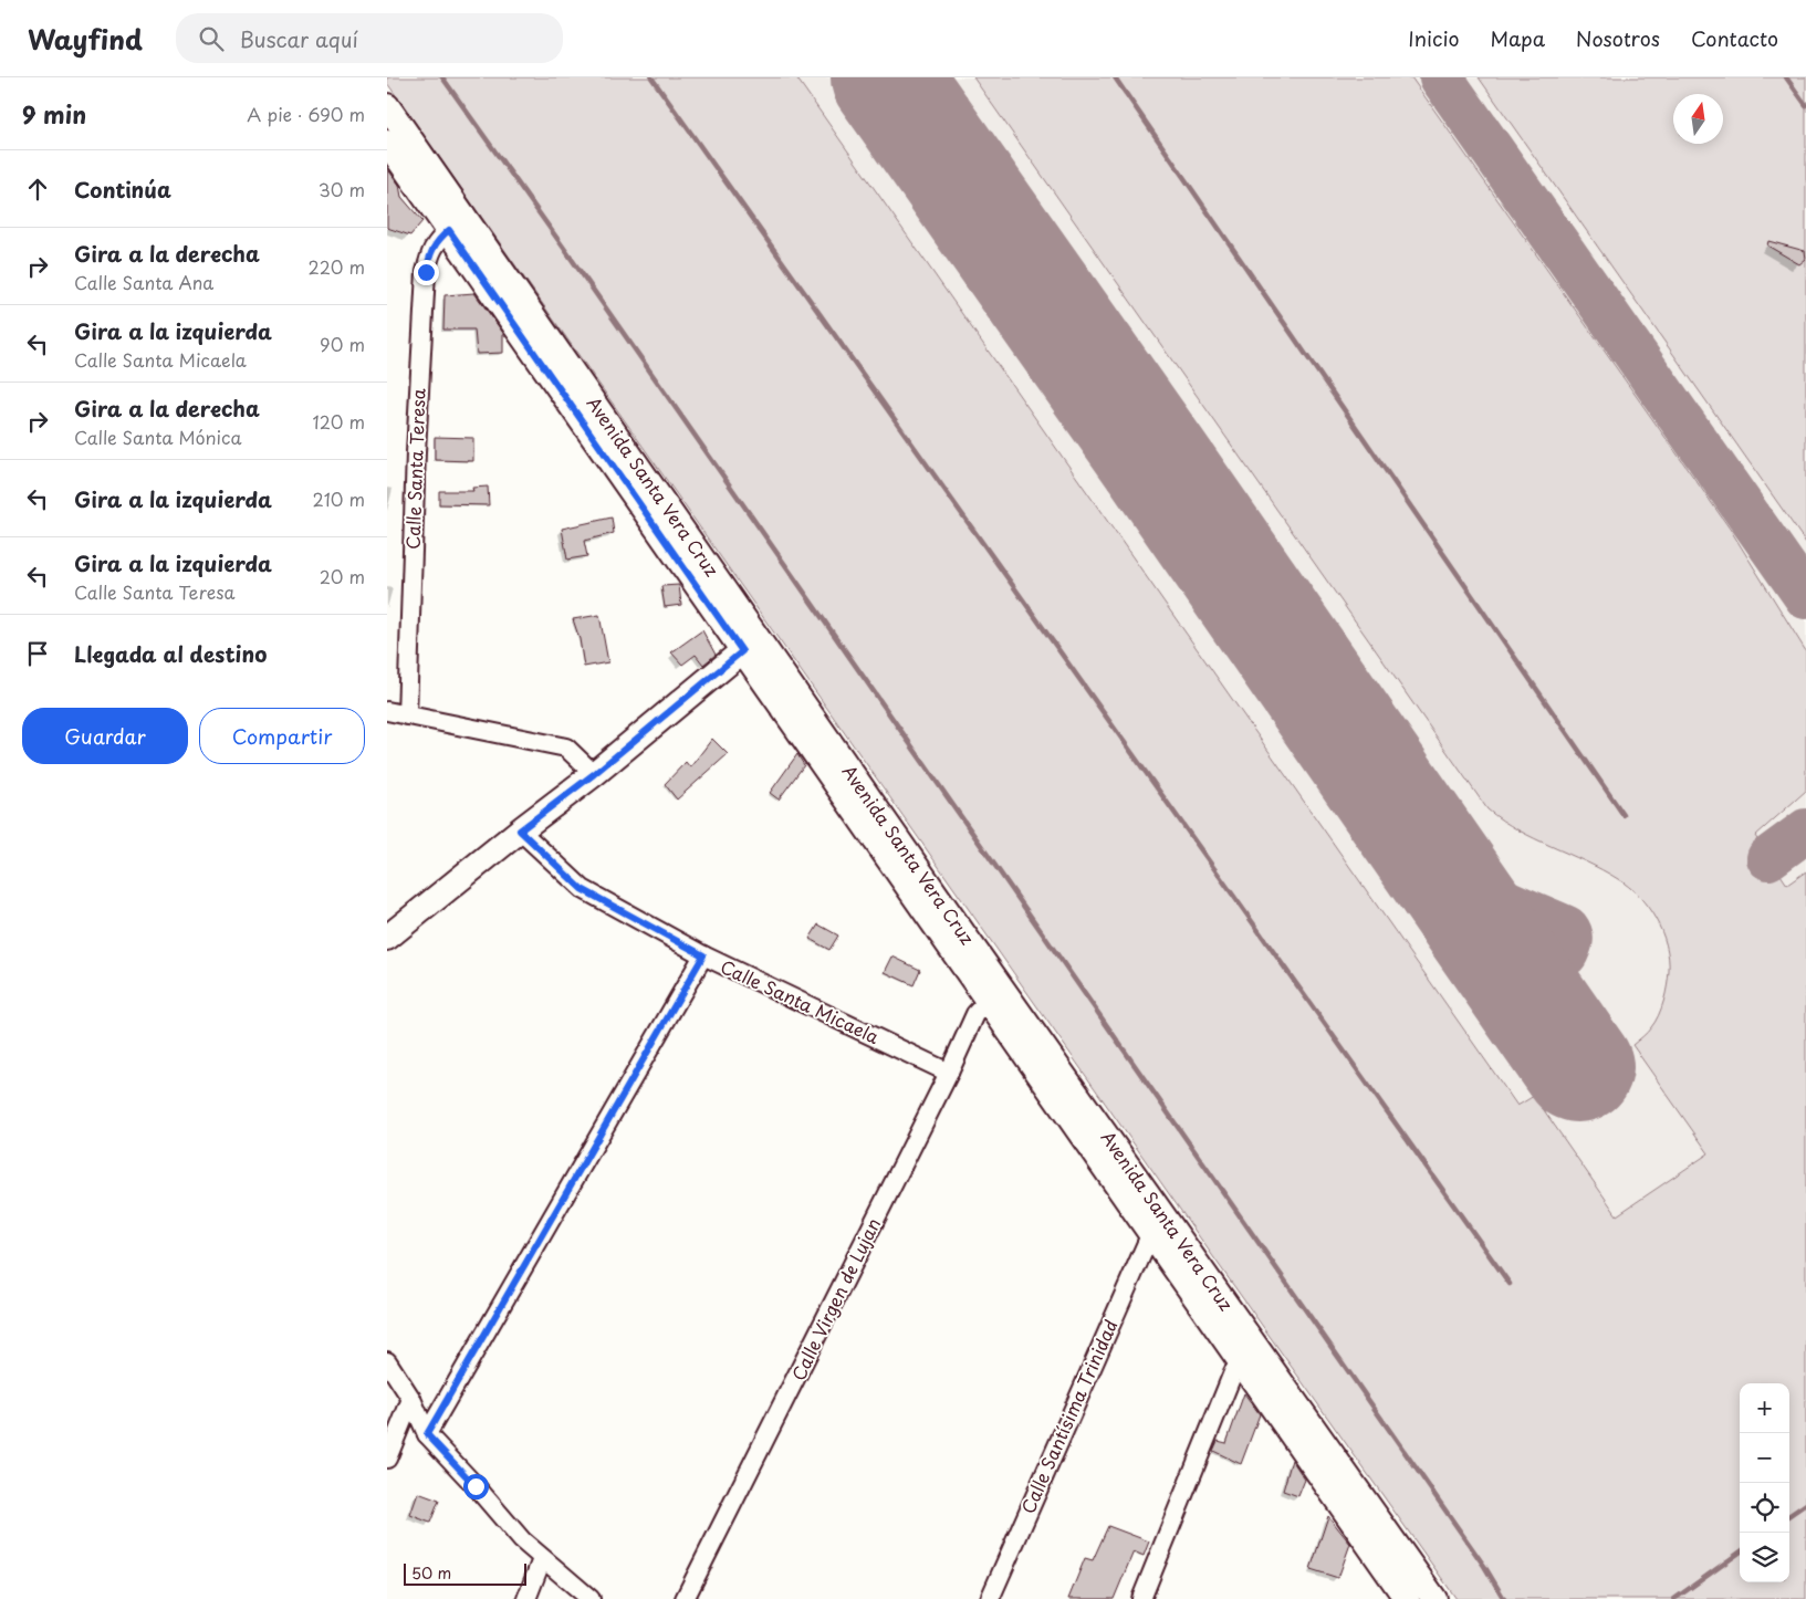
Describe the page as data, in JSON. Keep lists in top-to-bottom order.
{
  "streets": {
    "main road": ["Avenida Santa Vera Cruz"],
    "street": [
      "Calle Santa Teresa",
      "Calle Santa Micaela",
      "Calle Virgen de Lujan",
      "Calle Santísima Trinidad"
    ]
  },
  "crossings": [
    ["Calle Santa Teresa", "Avenida Santa Vera Cruz"],
    ["Avenida Santa Vera Cruz", "Calle Virgen de Lujan"],
    ["Avenida Santa Vera Cruz", "Calle Santísima Trinidad"],
    ["Calle Santa Micaela", "Calle Virgen de Lujan"]
  ],
  "scale_bar": "50 m",
  "north": "top",
  "page": {
    "header": "Wayfind",
    "search": "Buscar aquí",
    "nav": [
      "Inicio",
      "Mapa",
      "Nosotros",
      "Contacto"
    ],
    "heading": ["9 min", "A pie · 690 m"],
    "list": [
      ["Continúa", "30 m"],
      ["Gira a la derecha", "Calle Santa Ana", "220 m"],
      ["Gira a la izquierda", "Calle Santa Micaela", "90 m"],
      ["Gira a la derecha", "Calle Santa Mónica", "120 m"],
      ["Gira a la izquierda", "210 m"],
      ["Gira a la izquierda", "Calle Santa Teresa", "20 m"],
      "Llegada al destino"
    ],
    "buttons": ["Guardar", "Compartir"],
    "map_buttons": ["+", "−"],
    "scale": "50 m"
  }
}
